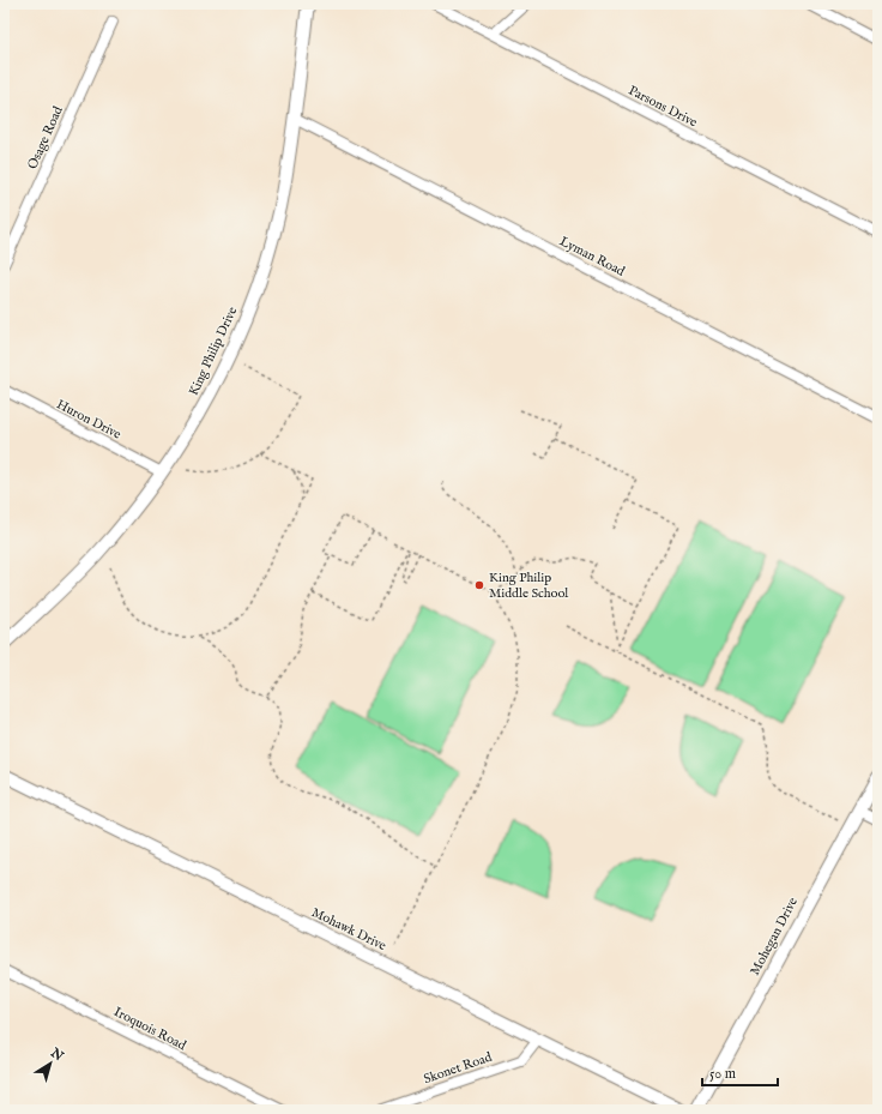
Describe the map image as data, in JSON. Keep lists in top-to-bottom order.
{
  "streets": {
    "street": [
      "Parsons Drive",
      "Osage Road",
      "Lyman Road",
      "King Philip Drive",
      "Huron Drive",
      "Mohawk Drive",
      "Mohegan Drive",
      "Iroquois Road",
      "Skonet Road"
    ]
  },
  "crossings": [
    ["Lyman Road", "King Philip Drive"],
    ["King Philip Drive", "Huron Drive"],
    ["Mohawk Drive", "Skonet Road"]
  ],
  "places": ["King Philip Middle School"],
  "scale_bar": "50 m",
  "north": "top right"
}
